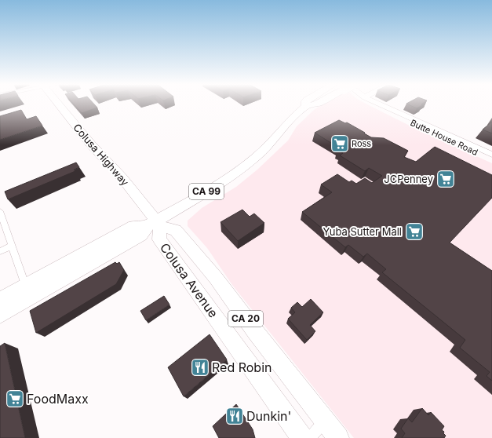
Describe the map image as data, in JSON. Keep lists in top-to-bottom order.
{
  "streets": {
    "highway": [
      "Colusa Highway",
      "CA 99",
      "Colusa Avenue",
      "CA 20"
    ],
    "main road": ["Butte House Road"]
  },
  "crossings": [
    ["Colusa Highway", "CA 99"],
    ["Colusa Highway", "Colusa Avenue"],
    ["CA 99", "Colusa Avenue"]
  ],
  "places": {
    "supermarket": [
      "Ross",
      "JCPenney",
      "Yuba Sutter Mall",
      "FoodMaxx"
    ],
    "restaurant": ["Red Robin", "Dunkin'"]
  }
}
